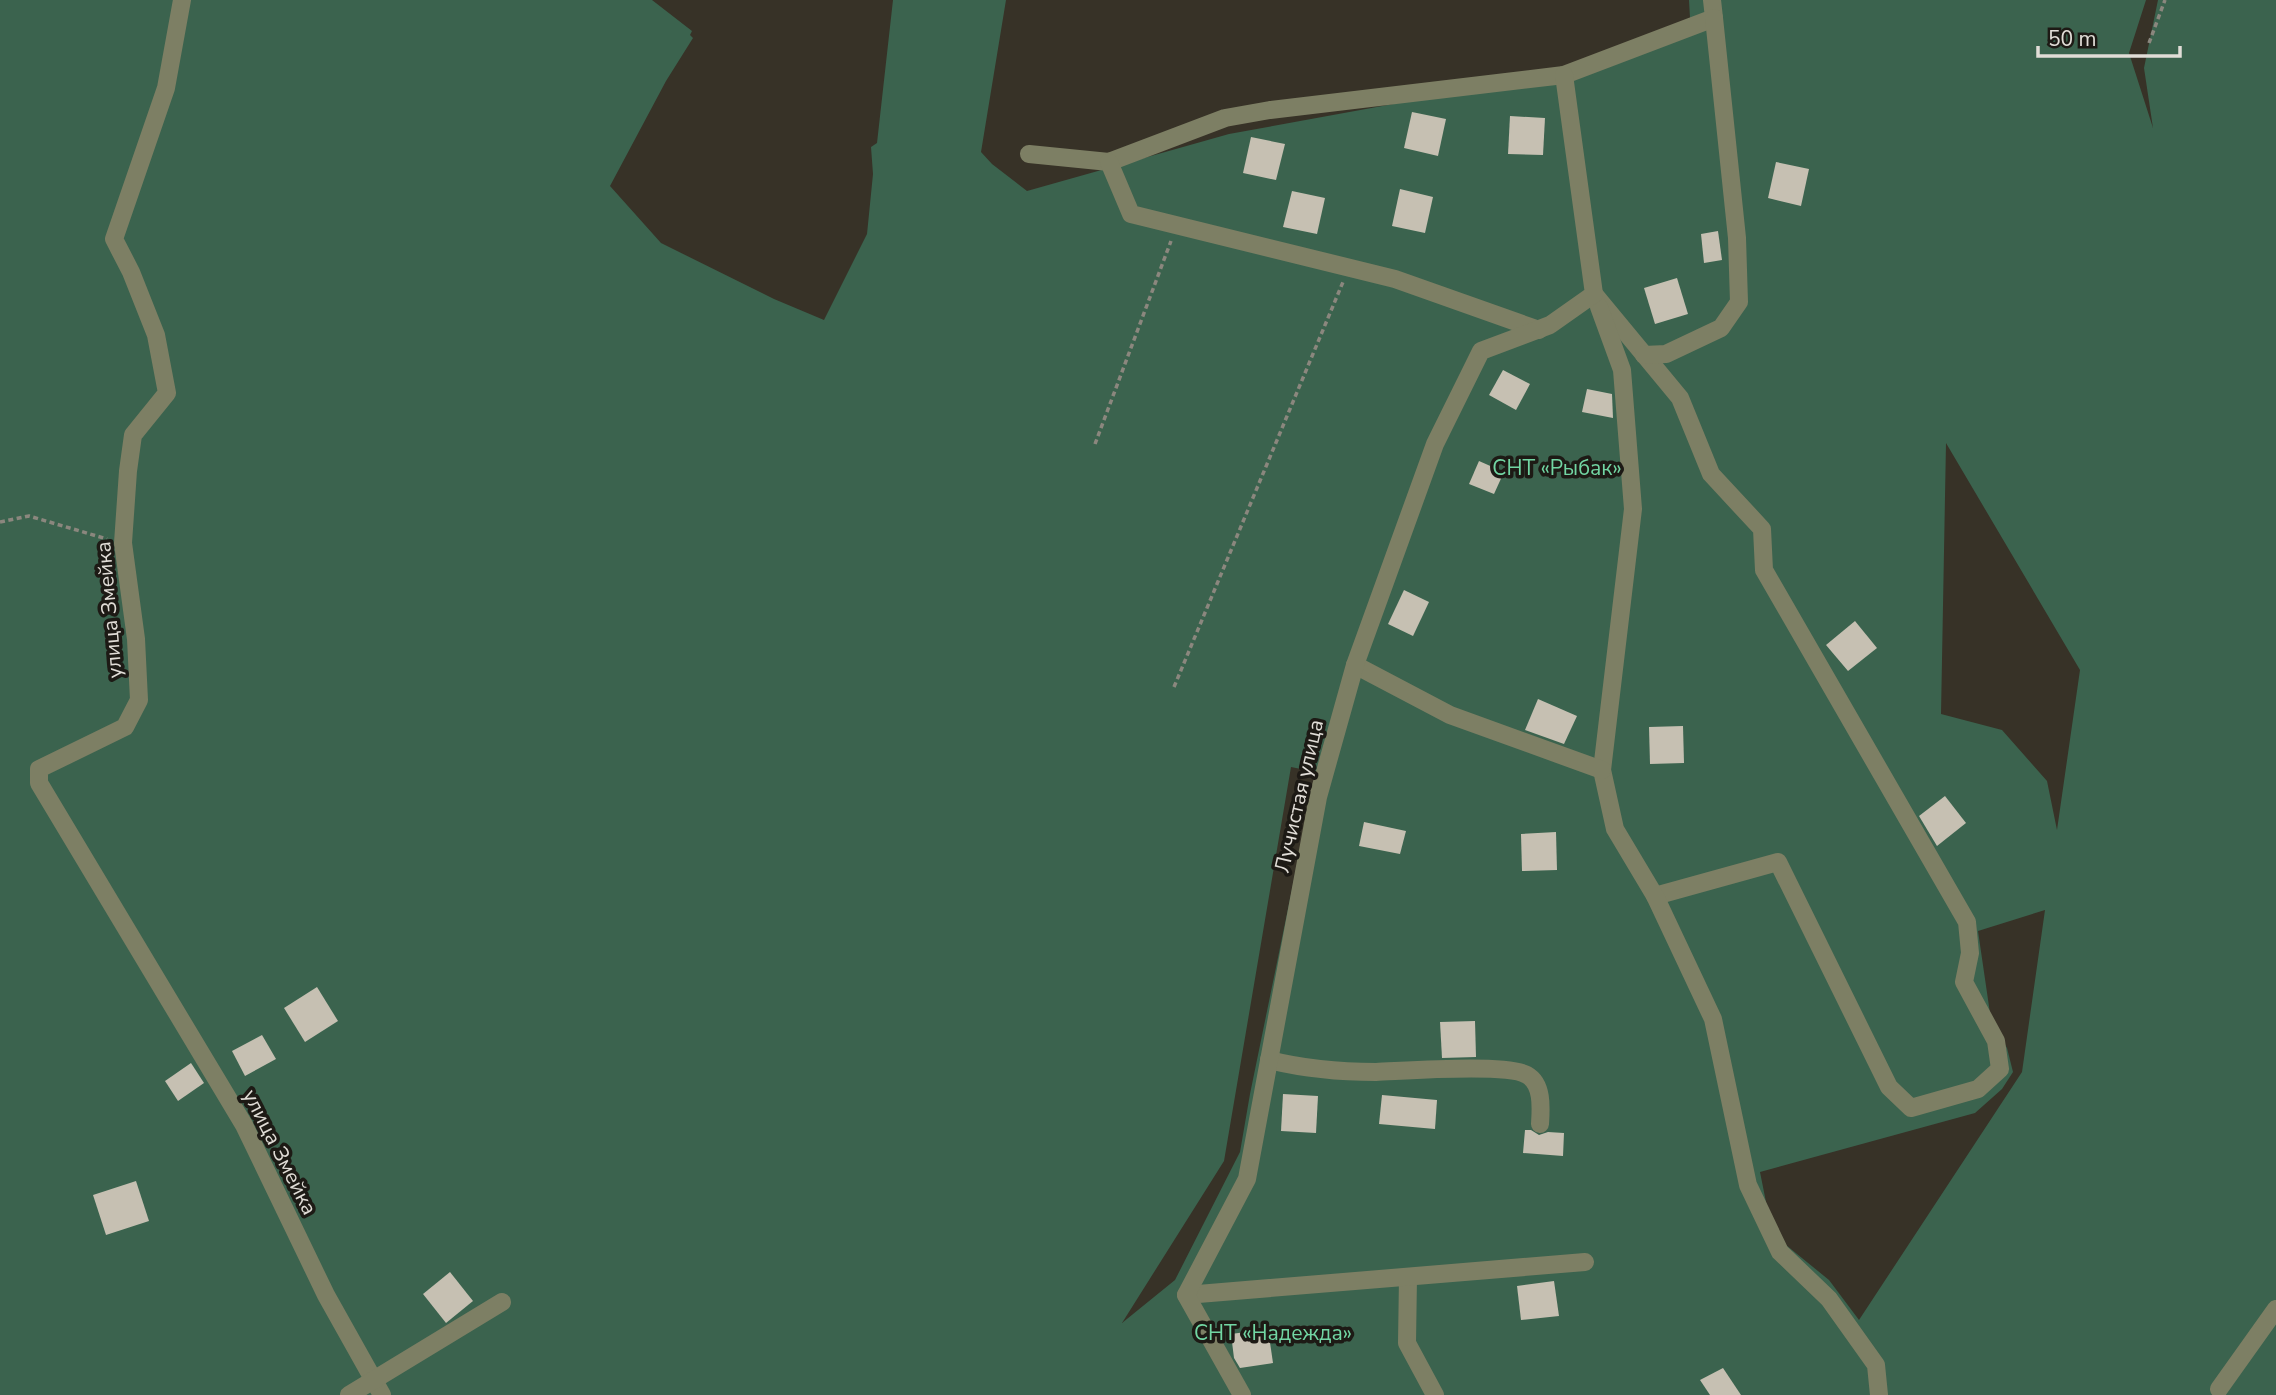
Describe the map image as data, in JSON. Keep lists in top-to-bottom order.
{
  "streets": {
    "street": ["улица Змейка", "Лучистая улица"]
  },
  "parks": ["СНТ «Рыбак»", "СНТ «Надежда»"],
  "scale_bar": "50 m"
}
